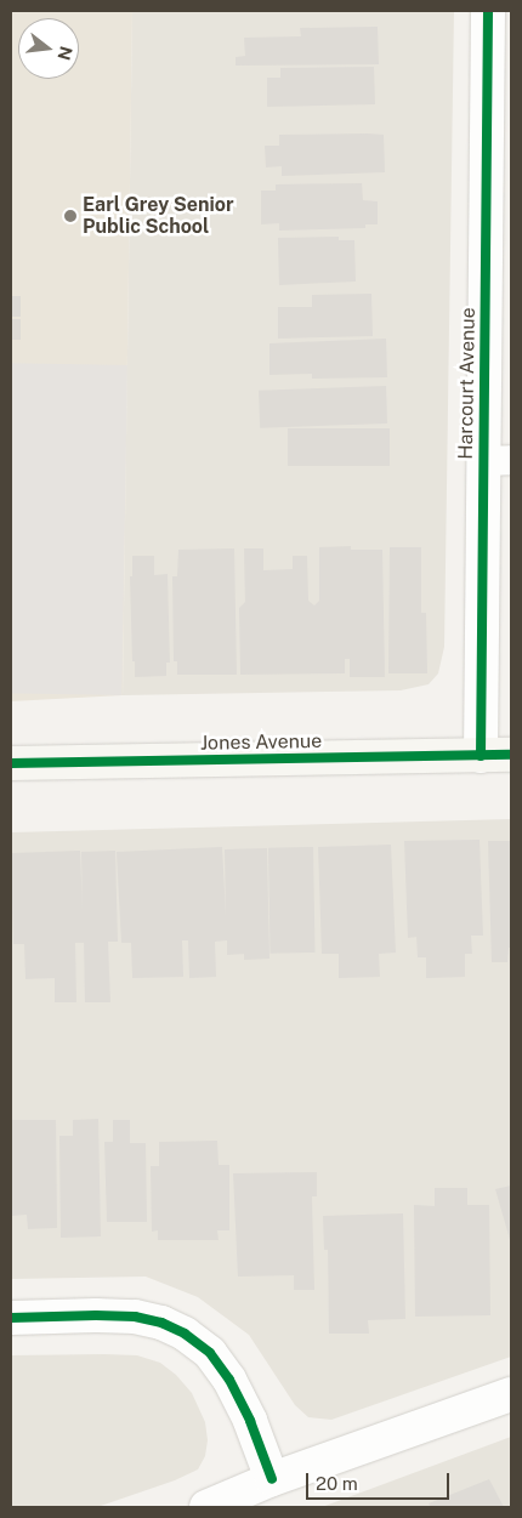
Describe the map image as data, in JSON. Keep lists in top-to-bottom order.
{
  "streets": {
    "street": ["Harcourt Avenue", "Jones Avenue"]
  },
  "crossings": [
    ["Harcourt Avenue", "Jones Avenue"]
  ],
  "places": ["Earl Grey Senior Public School"],
  "scale_bar": "20 m",
  "north": "right"
}
